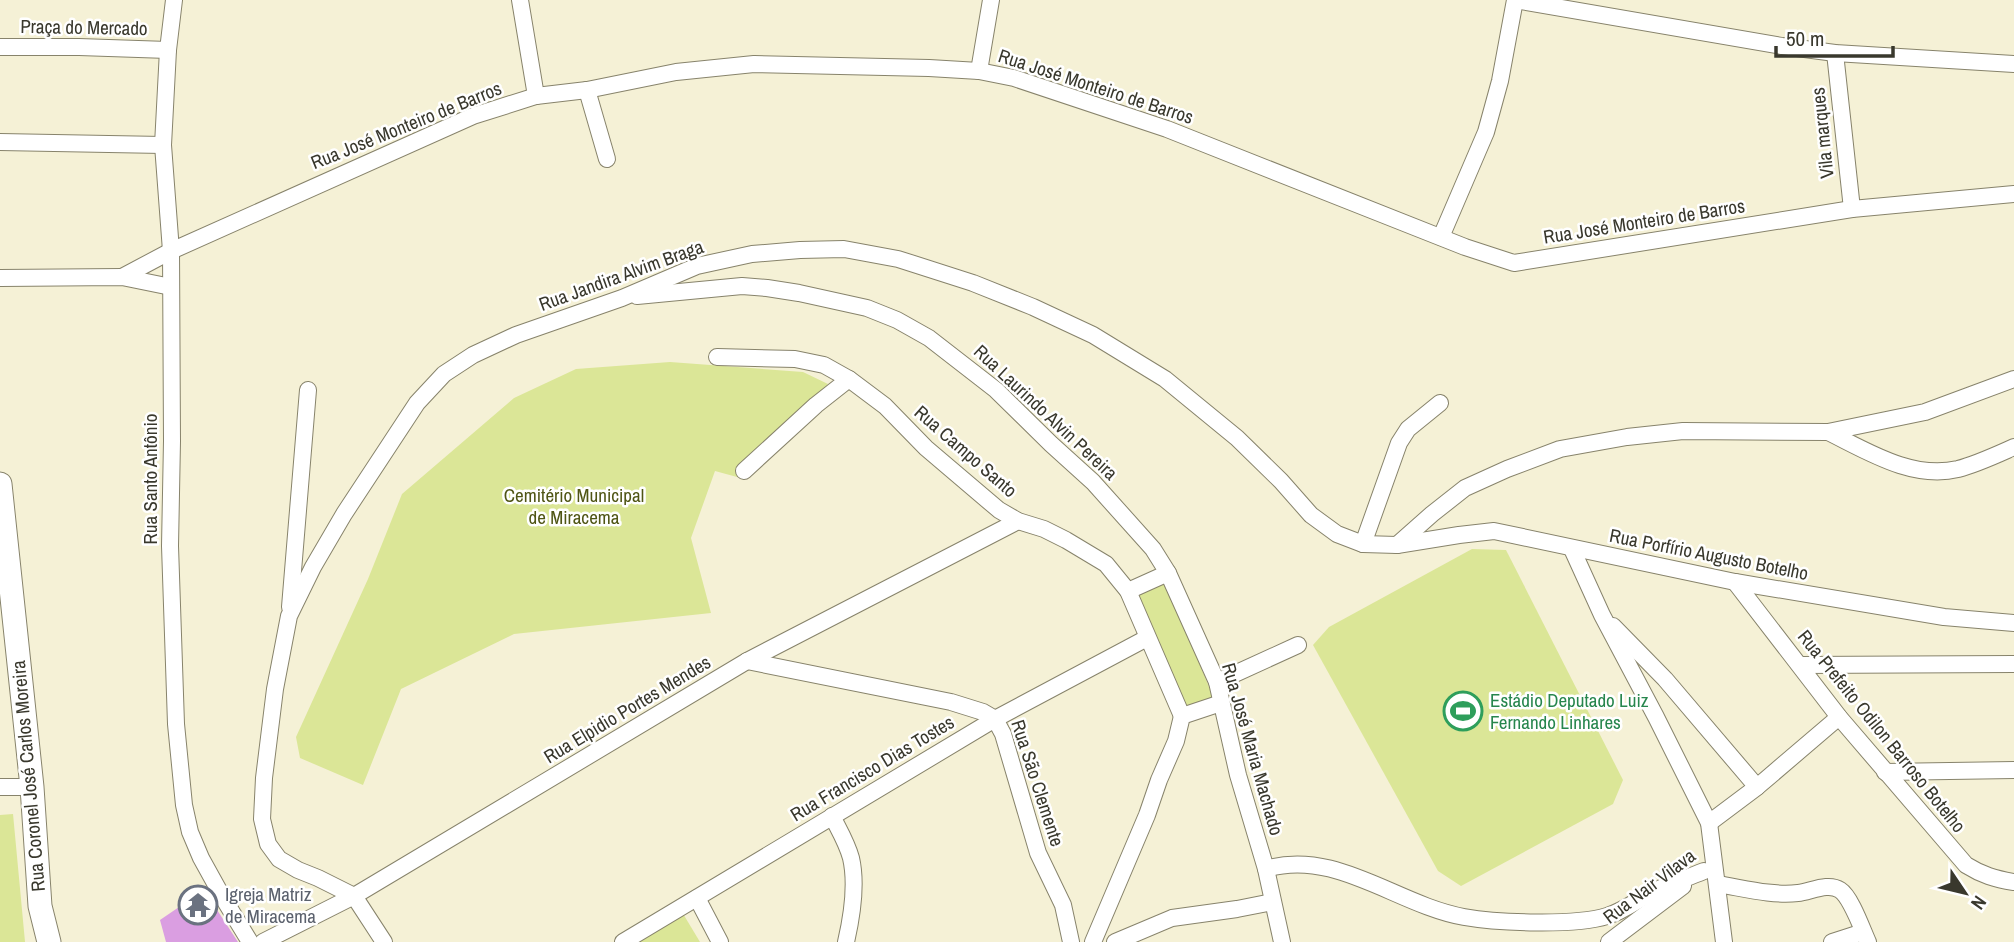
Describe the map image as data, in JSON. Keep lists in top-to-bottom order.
{
  "streets": {
    "street": [
      "Praça do Mercado",
      "Rua José Monteiro de Barros",
      "Vila marques",
      "Rua Jandira Alvim Braga",
      "Rua Laurindo Alvin Pereira",
      "Rua Campo Santo",
      "Rua Santo Antônio",
      "Rua Porfírio Augusto Botelho",
      "Rua Elpidio Portes Mendes",
      "Rua Prefeito Odilon Barroso Botelho",
      "Rua José Maria Machado",
      "Rua Francisco Dias Tostes",
      "Rua Coronel José Carlos Moreira",
      "Rua São Clemente",
      "Rua Nair Vilava"
    ]
  },
  "crossings": [
    ["Praça do Mercado", "Rua Santo Antônio"],
    ["Rua José Monteiro de Barros", "Vila marques"],
    ["Rua José Monteiro de Barros", "Rua Santo Antônio"],
    ["Rua Jandira Alvim Braga", "Rua Laurindo Alvin Pereira"],
    ["Rua Jandira Alvim Braga", "Rua Porfírio Augusto Botelho"],
    ["Rua Jandira Alvim Braga", "Rua Elpidio Portes Mendes"],
    ["Rua Laurindo Alvin Pereira", "Rua José Maria Machado"],
    ["Rua Campo Santo", "Rua Elpidio Portes Mendes"],
    ["Rua Campo Santo", "Rua Francisco Dias Tostes"],
    ["Rua Porfírio Augusto Botelho", "Rua Prefeito Odilon Barroso Botelho"],
    ["Rua Elpidio Portes Mendes", "Rua São Clemente"],
    ["Rua Francisco Dias Tostes", "Rua São Clemente"]
  ],
  "parks": ["Cemitério Municipal de Miracema"],
  "places": {
    "sports": ["Estádio Deputado Luiz Fernando Linhares"],
    "temple": ["Igreja Matriz de Miracema"]
  },
  "scale_bar": "50 m",
  "north": "bottom right"
}
